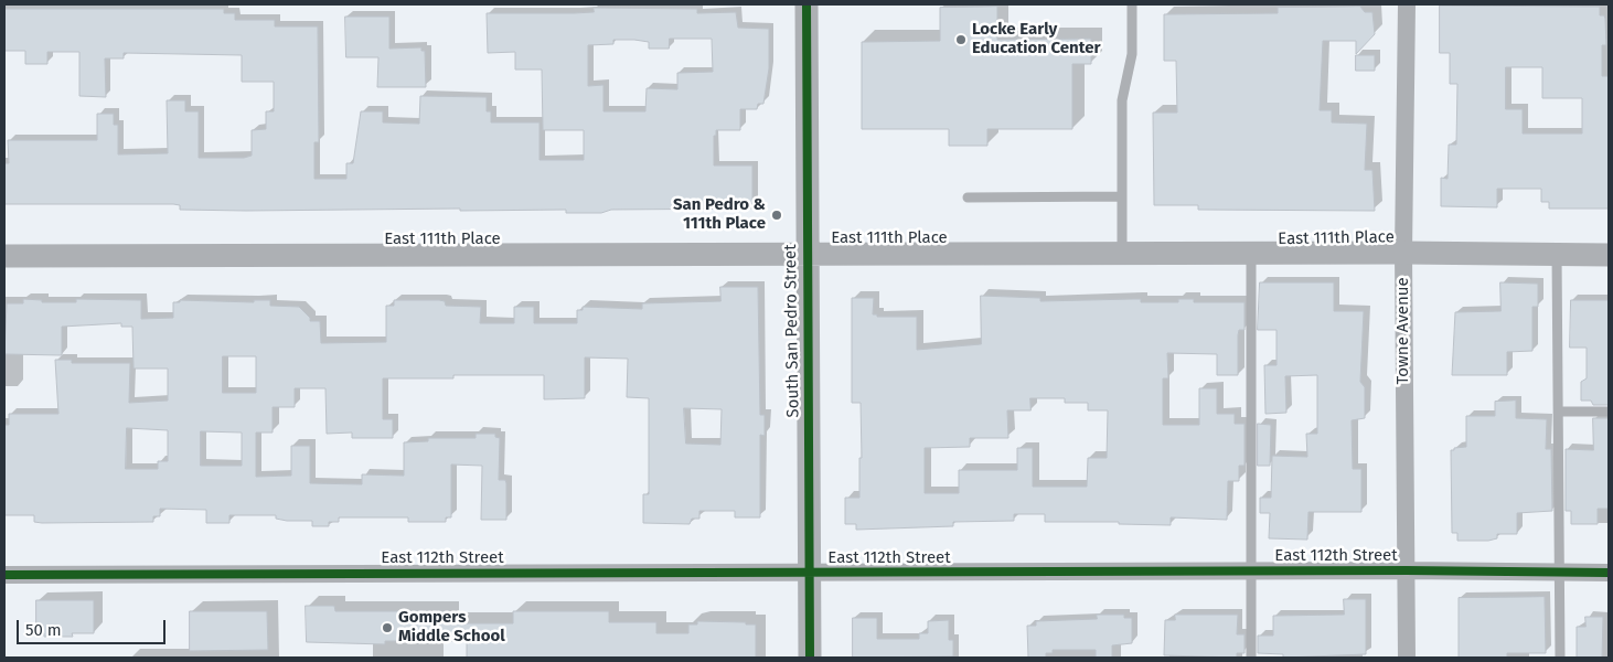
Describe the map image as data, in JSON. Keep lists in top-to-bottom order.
{
  "streets": {
    "street": [
      "East 111th Place",
      "South San Pedro Street",
      "Towne Avenue",
      "East 112th Street"
    ]
  },
  "crossings": [
    ["East 111th Place", "South San Pedro Street"],
    ["East 111th Place", "Towne Avenue"],
    ["South San Pedro Street", "East 112th Street"],
    ["Towne Avenue", "East 112th Street"]
  ],
  "places": ["Locke Early Education Center", "San Pedro & 111th Place", "Gompers Middle School"],
  "scale_bar": "50 m"
}
